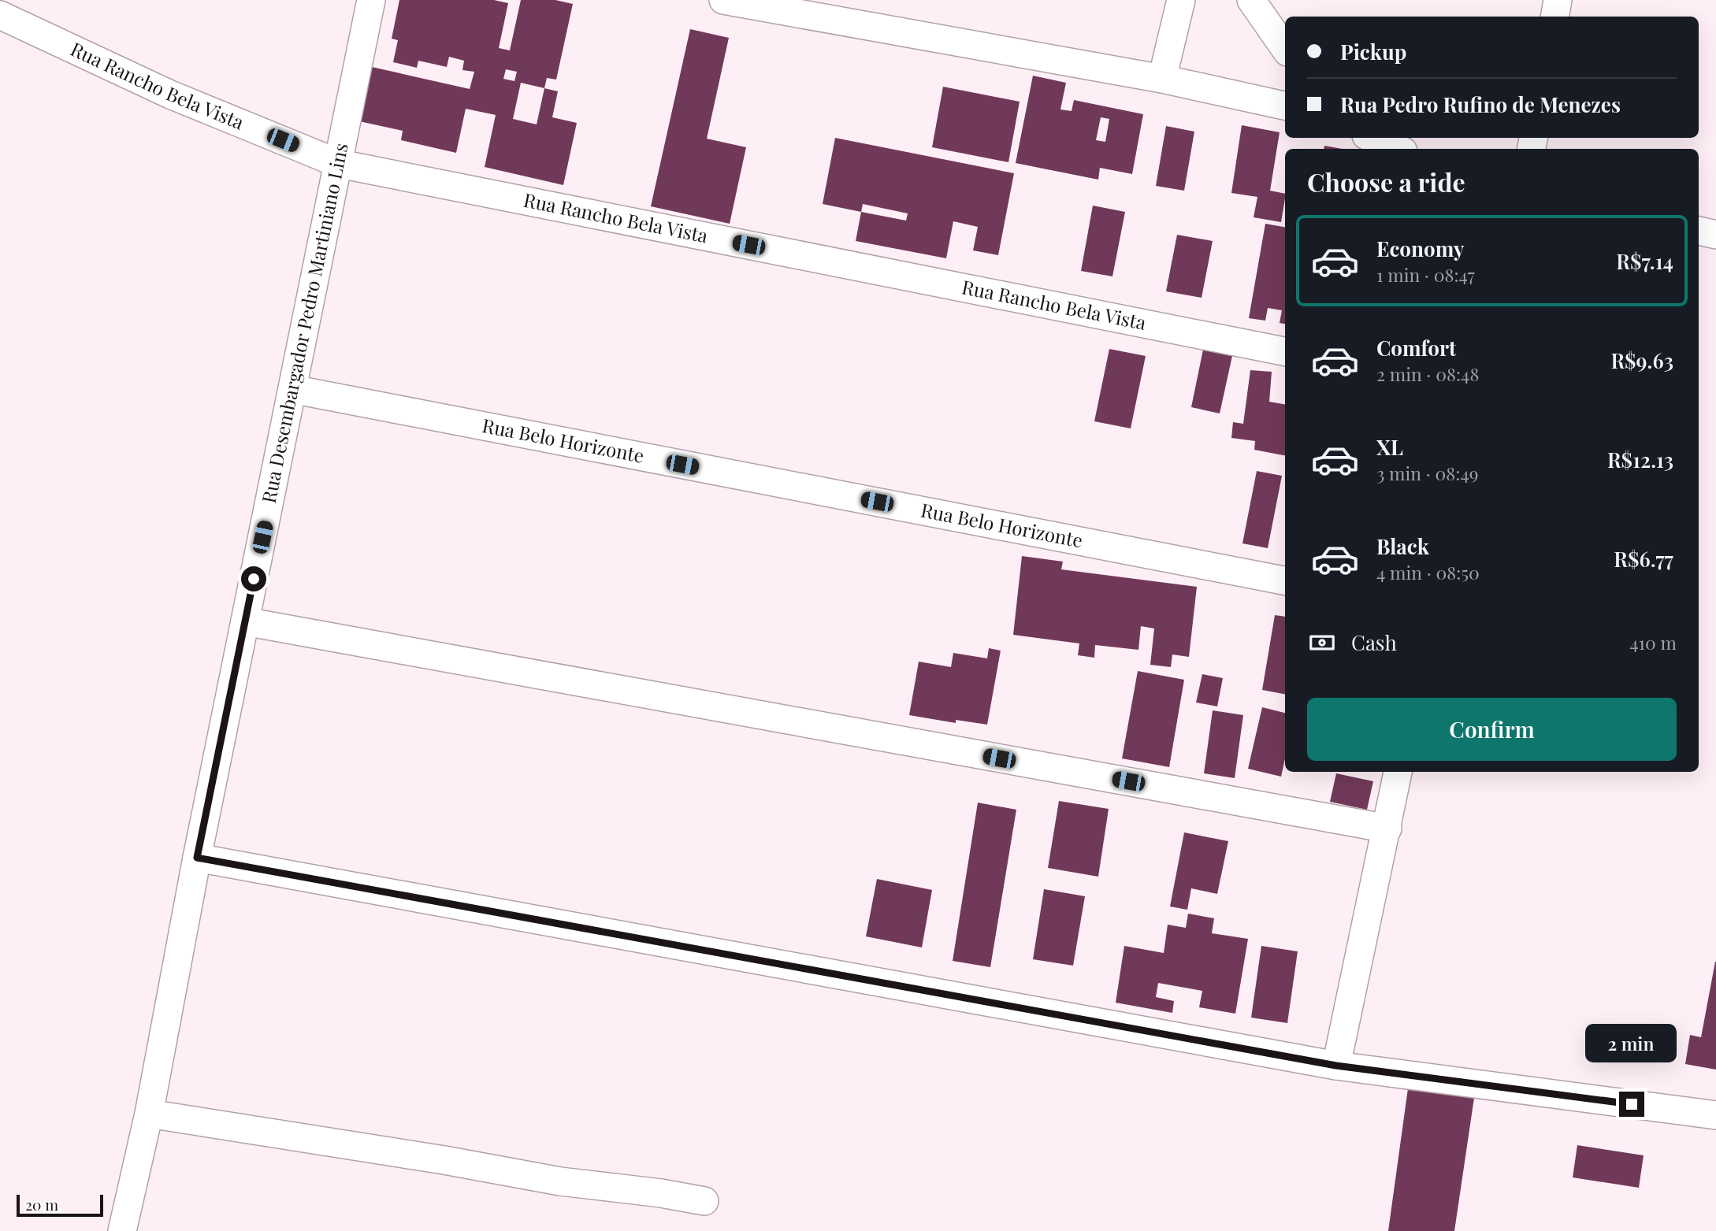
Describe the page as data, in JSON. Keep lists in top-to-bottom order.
{
  "streets": {
    "street": ["Rua Rancho Bela Vista", "Rua Desembargador Pedro Martiniano Lins", "Rua Belo Horizonte"]
  },
  "crossings": [
    ["Rua Rancho Bela Vista", "Rua Desembargador Pedro Martiniano Lins"],
    ["Rua Desembargador Pedro Martiniano Lins", "Rua Belo Horizonte"]
  ],
  "scale_bar": "20 m",
  "page": {
    "banner": ["Pickup", "Rua Pedro Rufino de Menezes"],
    "heading": "Choose a ride",
    "list": [
      {
        "name": "Economy",
        "note": "1 min · 08:47",
        "value": "R$7.14"
      },
      {
        "name": "Comfort",
        "note": "2 min · 08:48",
        "value": "R$9.63"
      },
      {
        "name": "XL",
        "note": "3 min · 08:49",
        "value": "R$12.13"
      },
      {
        "name": "Black",
        "note": "4 min · 08:50",
        "value": "R$6.77"
      }
    ],
    "pay": ["Cash", "410 m"],
    "buttons": "Confirm",
    "bubble": "2 min",
    "scale": "20 m"
  }
}
